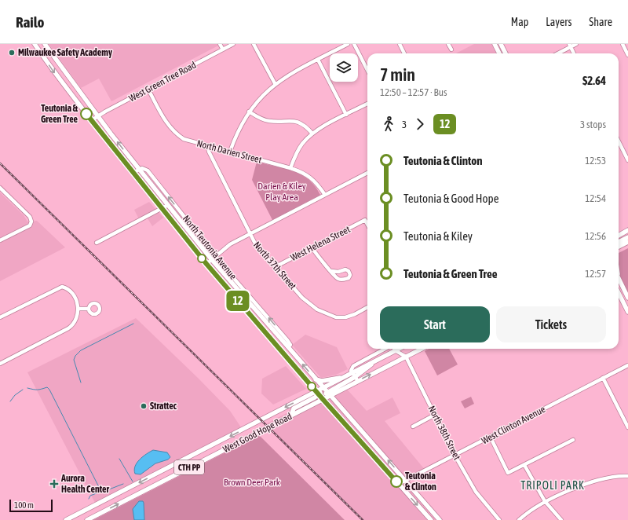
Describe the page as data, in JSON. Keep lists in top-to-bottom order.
{
  "streets": {
    "main road": ["North Teutonia Avenue", "West Good Hope Road", "CTH PP"],
    "street": [
      "West Green Tree Road",
      "North Darien Street",
      "West Helena Street",
      "North 37th Street",
      "West Clinton Avenue",
      "North 38th Street"
    ]
  },
  "crossings": [
    ["West Green Tree Road", "North Darien Street"],
    ["West Green Tree Road", "North Teutonia Avenue"],
    ["North Darien Street", "North 37th Street"],
    ["West Helena Street", "North 37th Street"],
    ["North Teutonia Avenue", "West Clinton Avenue"],
    ["North Teutonia Avenue", "West Good Hope Road"],
    ["West Clinton Avenue", "North 38th Street"]
  ],
  "districts": ["TRIPOLI PARK"],
  "parks": ["Darien & Kiley Play Area", "Brown Deer Park"],
  "places": {
    "other": [
      "Milwaukee Safety Academy",
      "Teutonia & Green Tree",
      "Strattec",
      "Teutonia & Clinton"
    ],
    "health": ["Aurora Health Center"]
  },
  "lines": ["bus line 12"],
  "scale_bar": "100 m",
  "page": {
    "header": "Railo",
    "nav": ["Map", "Layers", "Share"],
    "on_map": "12",
    "heading": ["7 min", "12:50 – 12:57 · Bus", "$2.64"],
    "legs": ["3", "12", "3 stops"],
    "list": [
      {
        "name": "Teutonia & Clinton",
        "value": "12:53"
      },
      {
        "name": "Teutonia & Good Hope",
        "value": "12:54"
      },
      {
        "name": "Teutonia & Kiley",
        "value": "12:56"
      },
      {
        "name": "Teutonia & Green Tree",
        "value": "12:57"
      }
    ],
    "buttons": ["Start", "Tickets"],
    "scale": "100 m"
  }
}
